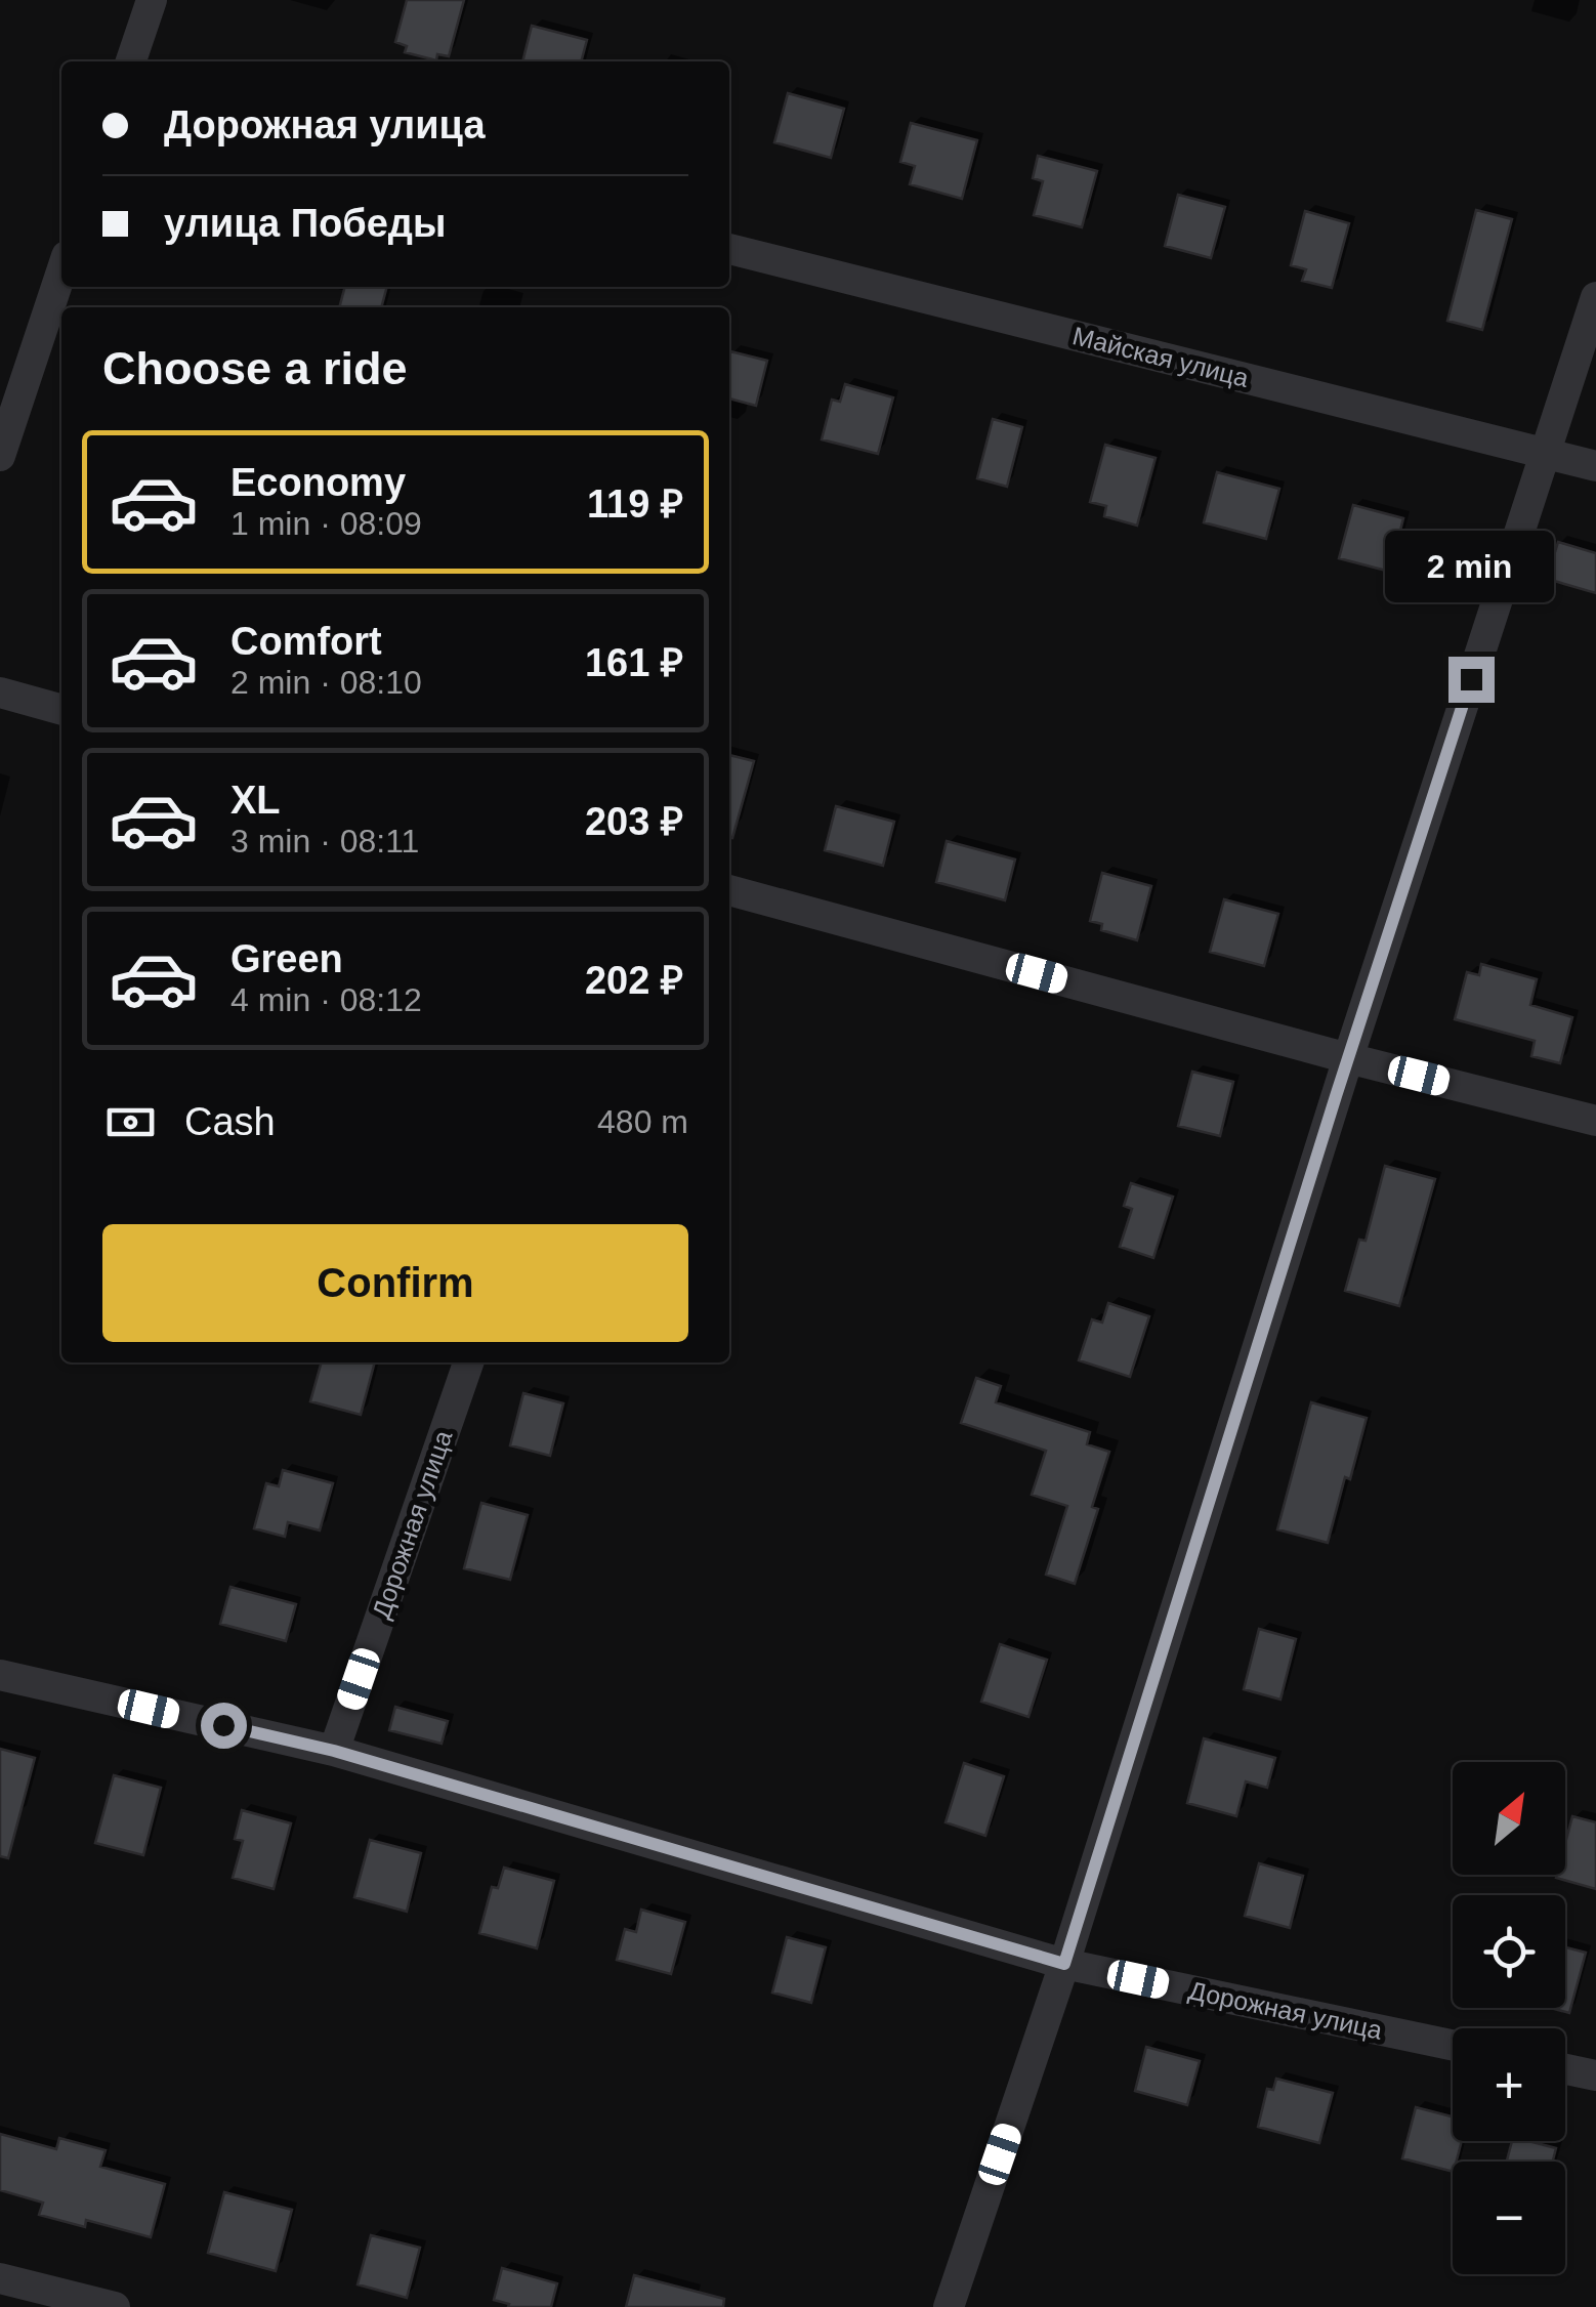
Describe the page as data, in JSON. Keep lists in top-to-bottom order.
{
  "streets": {
    "street": ["Майская улица", "Дорожная улица"]
  },
  "north": "top right",
  "page": {
    "banner": ["Дорожная улица", "улица Победы"],
    "heading": "Choose a ride",
    "list": [
      {
        "name": "Economy",
        "note": "1 min · 08:09",
        "value": "119 ₽"
      },
      {
        "name": "Comfort",
        "note": "2 min · 08:10",
        "value": "161 ₽"
      },
      {
        "name": "XL",
        "note": "3 min · 08:11",
        "value": "203 ₽"
      },
      {
        "name": "Green",
        "note": "4 min · 08:12",
        "value": "202 ₽"
      }
    ],
    "bubble": "2 min",
    "pay": ["Cash", "480 m"],
    "buttons": "Confirm",
    "map_buttons": ["+", "−"]
  }
}
